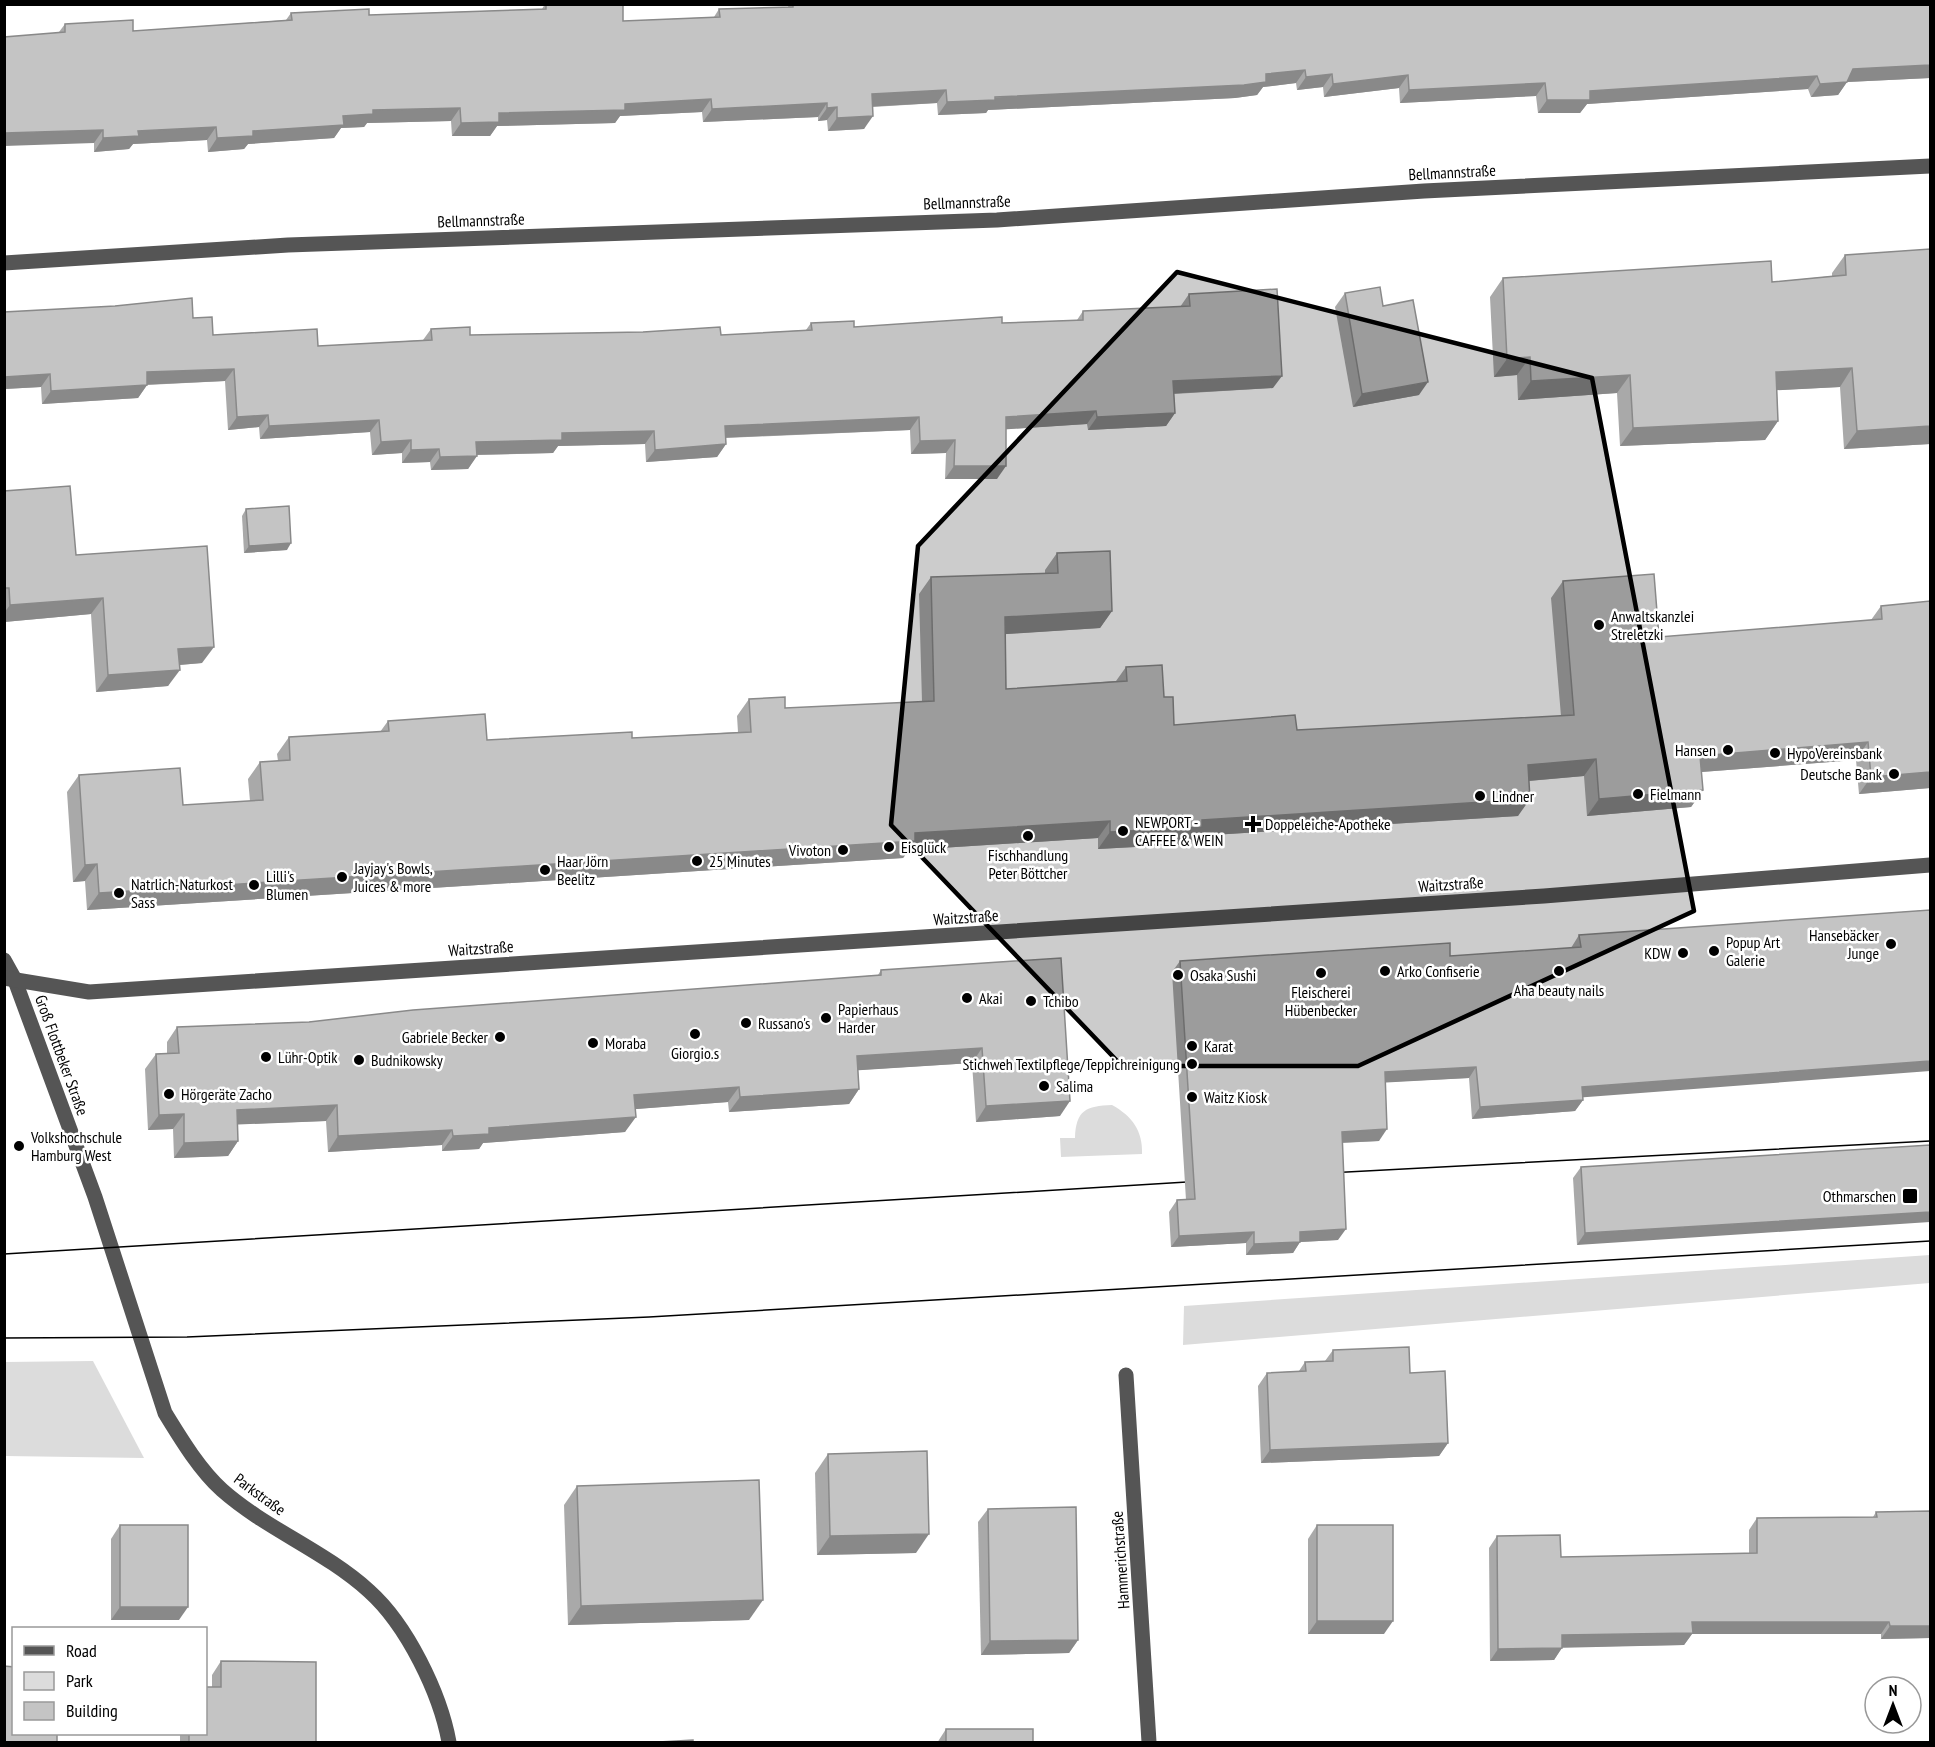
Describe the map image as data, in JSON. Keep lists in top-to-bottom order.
{
  "streets": {
    "street": [
      "Bellmannstraße",
      "Waitzstraße",
      "Groß Flottbeker Straße",
      "Parkstraße",
      "Hammerichstraße"
    ]
  },
  "crossings": [
    ["Waitzstraße", "Groß Flottbeker Straße"],
    ["Groß Flottbeker Straße", "Parkstraße"]
  ],
  "places": {
    "other": [
      "Anwaltskanzlei Streletzki",
      "Hansen",
      "HypoVereinsbank",
      "Deutsche Bank",
      "Fielmann",
      "Lindner",
      "NEWPORT - CAFFEE & WEIN",
      "Fischhandlung Peter Böttcher",
      "Eisglück",
      "Vivoton",
      "25 Minutes",
      "Haar Jörn Beelitz",
      "Jayjay's Bowls, Juices & more",
      "Lilli's Blumen",
      "Natrlich-Naturkost Sass",
      "Hansebäcker Junge",
      "Popup Art Galerie",
      "KDW",
      "Arko Confiserie",
      "Aha beauty nails",
      "Fleischerei Hübenbecker",
      "Osaka Sushi",
      "Akai",
      "Tchibo",
      "Papierhaus Harder",
      "Russano's",
      "Giorgio.s",
      "Gabriele Becker",
      "Moraba",
      "Karat",
      "Lühr-Optik",
      "Budnikowsky",
      "Stichweh Textilpflege/Teppichreinigung",
      "Salima",
      "Hörgeräte Zacho",
      "Waitz Kiosk",
      "Volkshochschule Hamburg West"
    ],
    "health": ["Doppeleiche-Apotheke"],
    "transit": ["Othmarschen"]
  },
  "legend": ["Road", "Park", "Building"],
  "north": "top"
}
